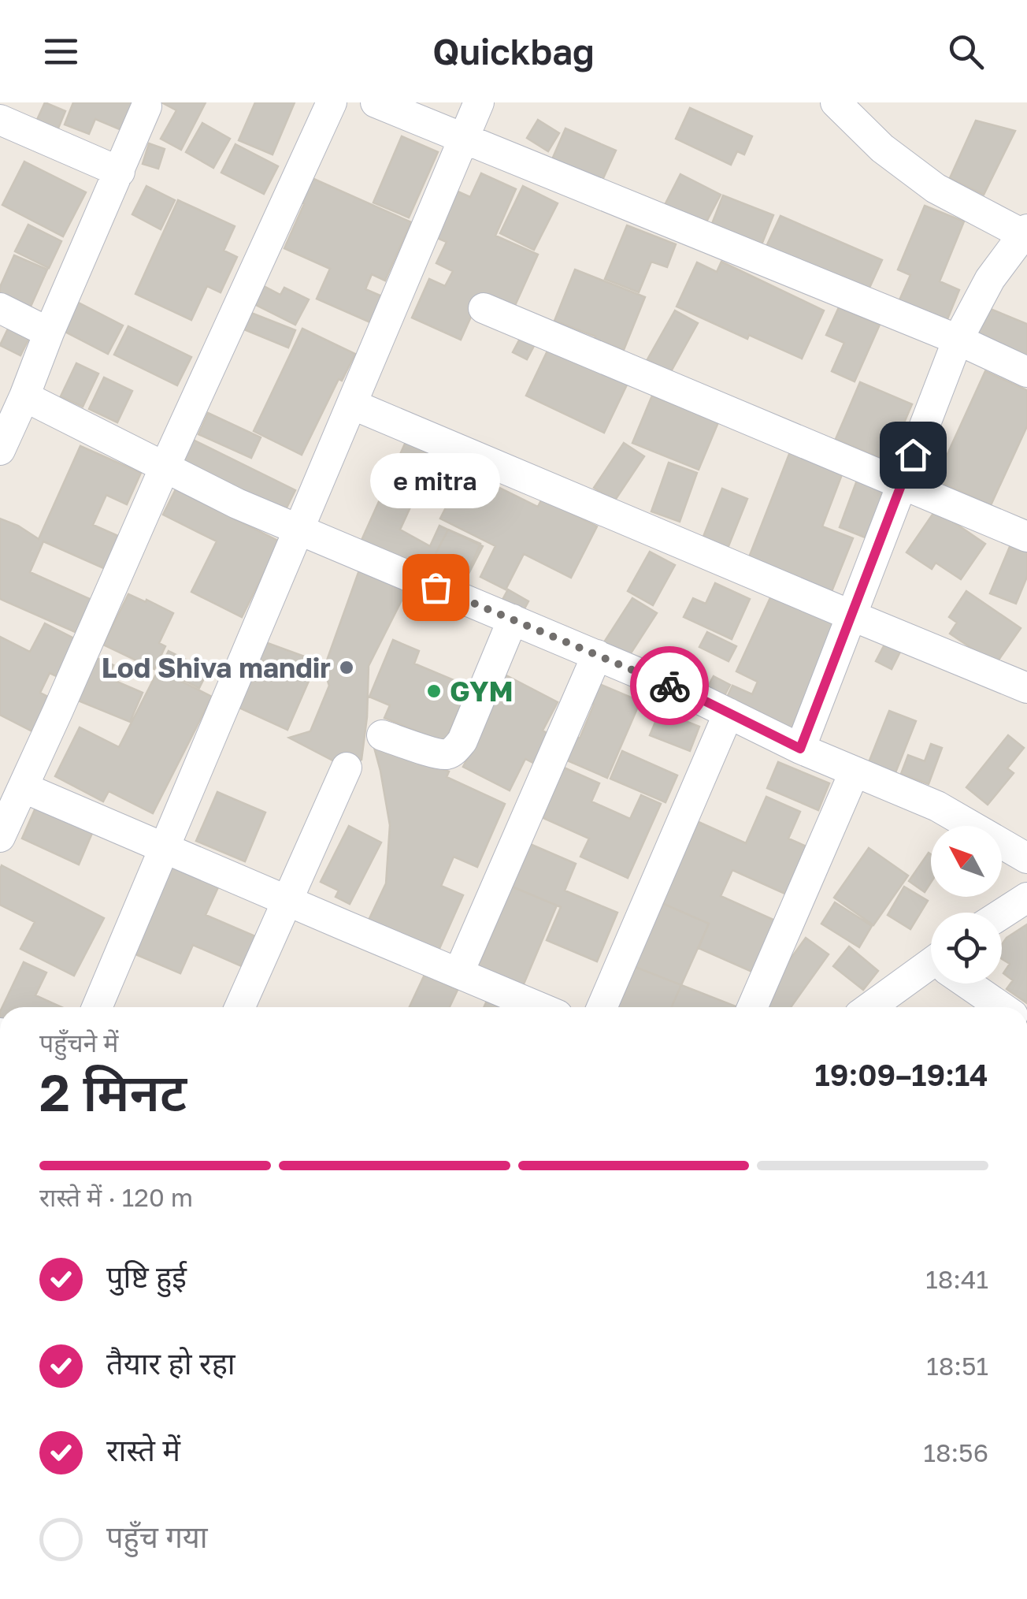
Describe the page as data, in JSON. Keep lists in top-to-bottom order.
{
  "places": ["e mitra", "Lod Shiva mandir", "GYM"],
  "north": "top left",
  "page": {
    "header": "Quickbag",
    "bubble": "e mitra",
    "heading": ["2 मिनट", "पहुँचने में", "19:09–19:14"],
    "bar": "रास्ते में · 120 m",
    "list": [
      ["पुष्टि हुई", "18:41"],
      ["तैयार हो रहा", "18:51"],
      ["रास्ते में", "18:56"],
      "पहुँच गया"
    ]
  }
}
